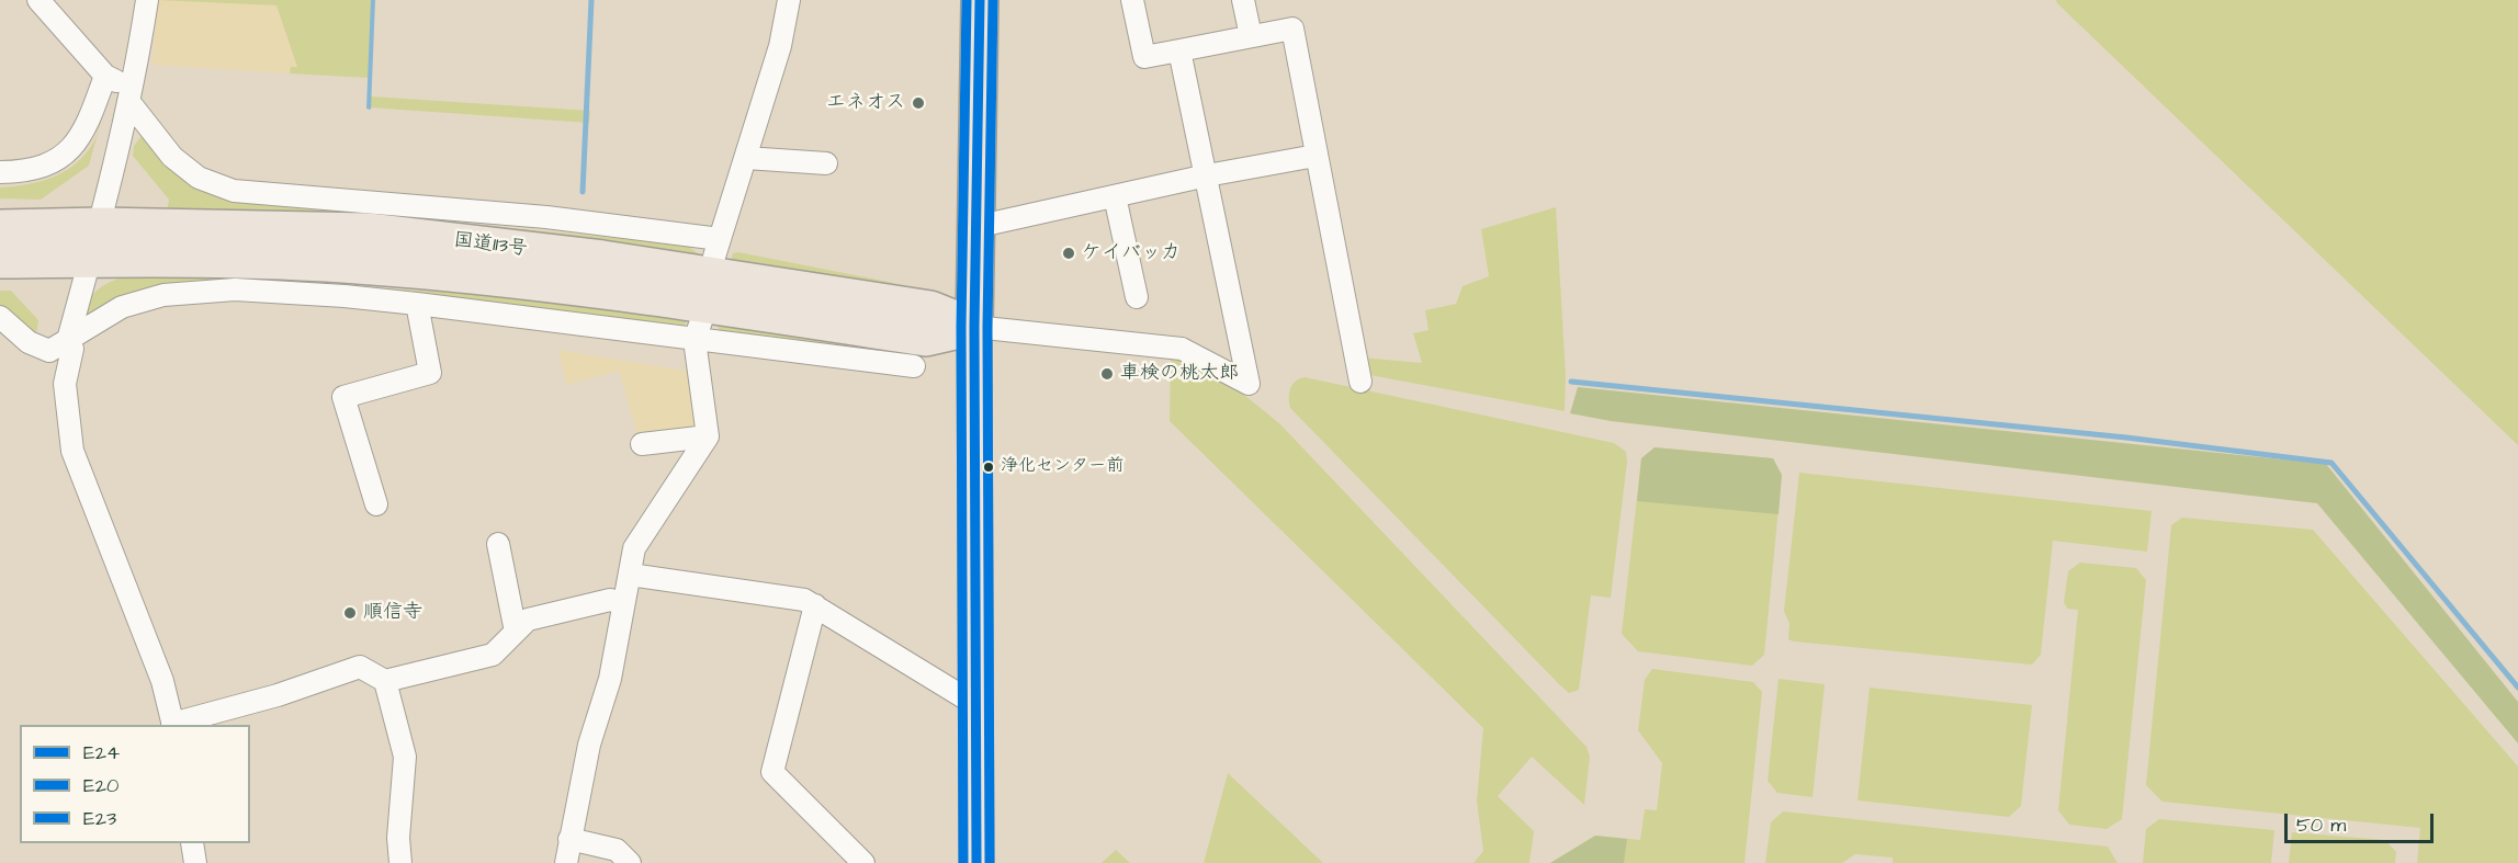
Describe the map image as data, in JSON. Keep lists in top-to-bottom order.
{
  "streets": {
    "highway": ["国道113号"]
  },
  "places": [
    "エネオス",
    "ケイバッカ",
    "車検の桃太郎",
    "浄化センター前",
    "順信寺"
  ],
  "lines": ["transit line E24", "transit line E20", "transit line E23"],
  "legend": ["E24", "E20", "E23"],
  "scale_bar": "50 m"
}
